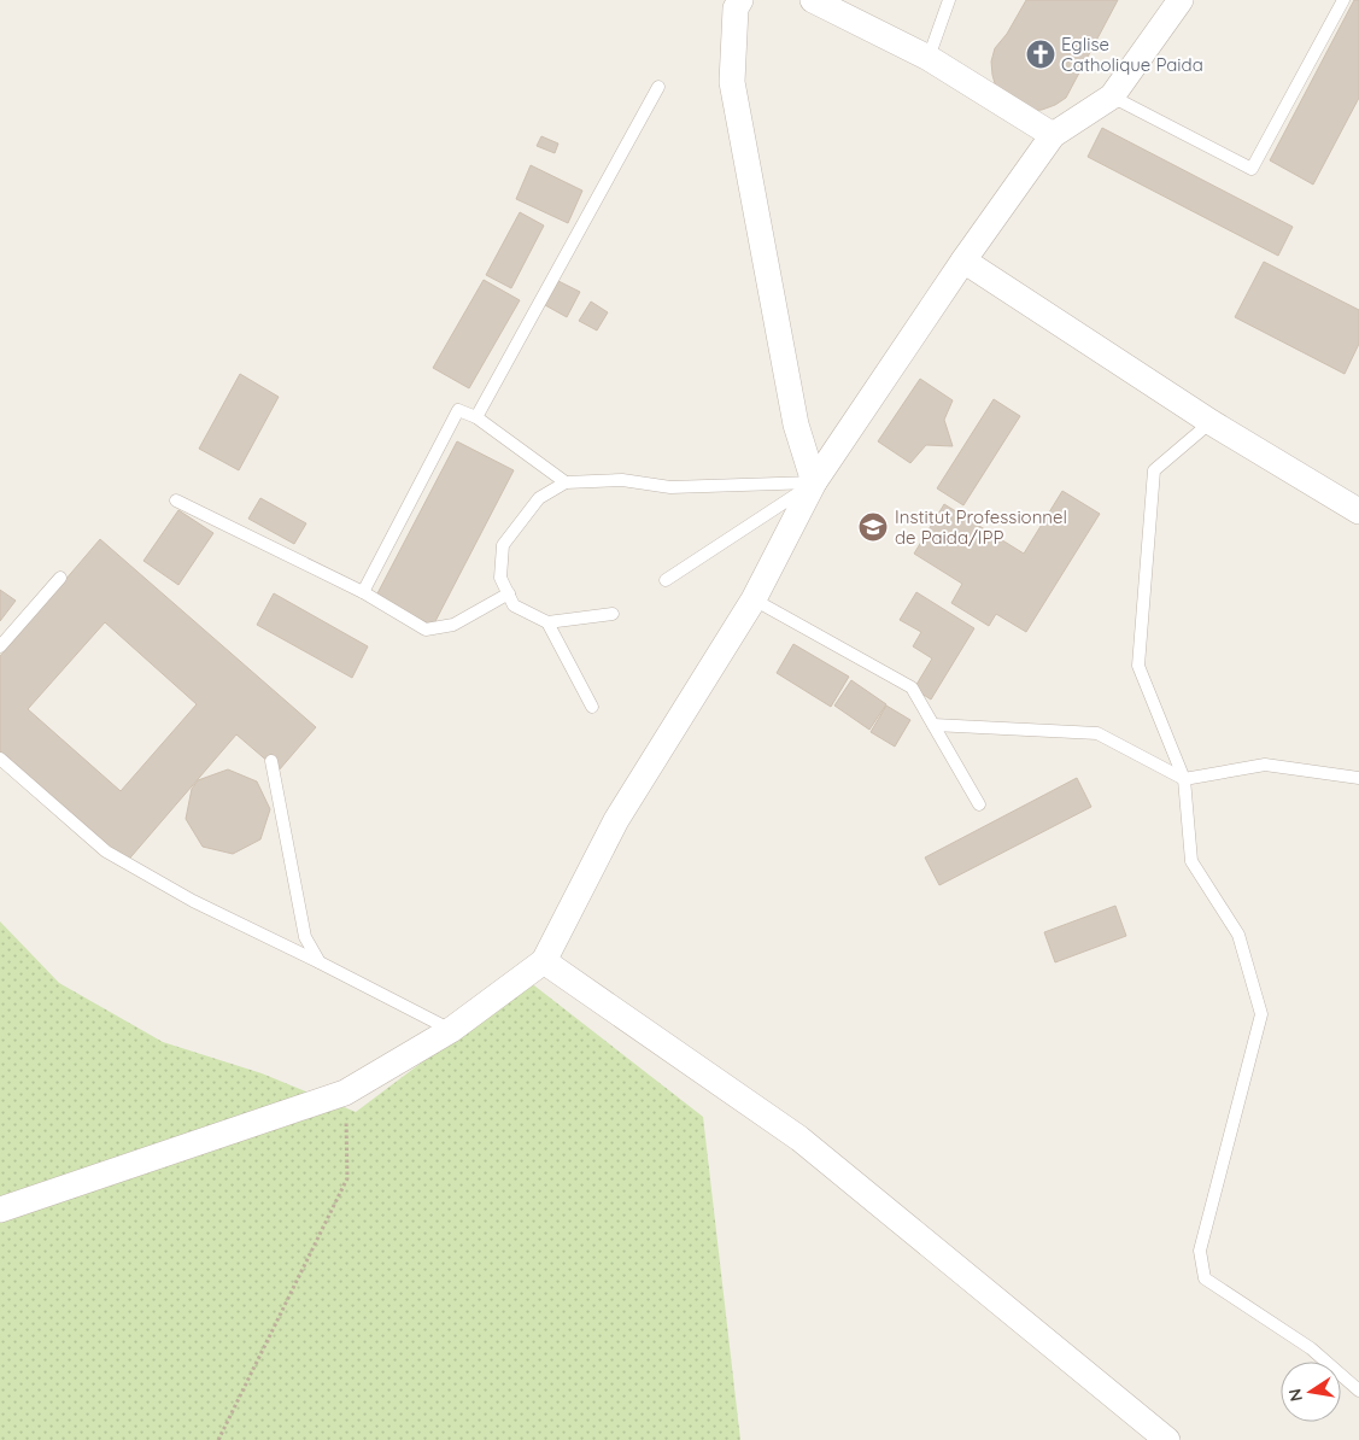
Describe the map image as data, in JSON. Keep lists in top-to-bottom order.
{
  "places": {
    "church": ["Eglise Catholique Paida"],
    "school or university": ["Institut Professionnel de Paida/IPP"]
  },
  "north": "left"
}
